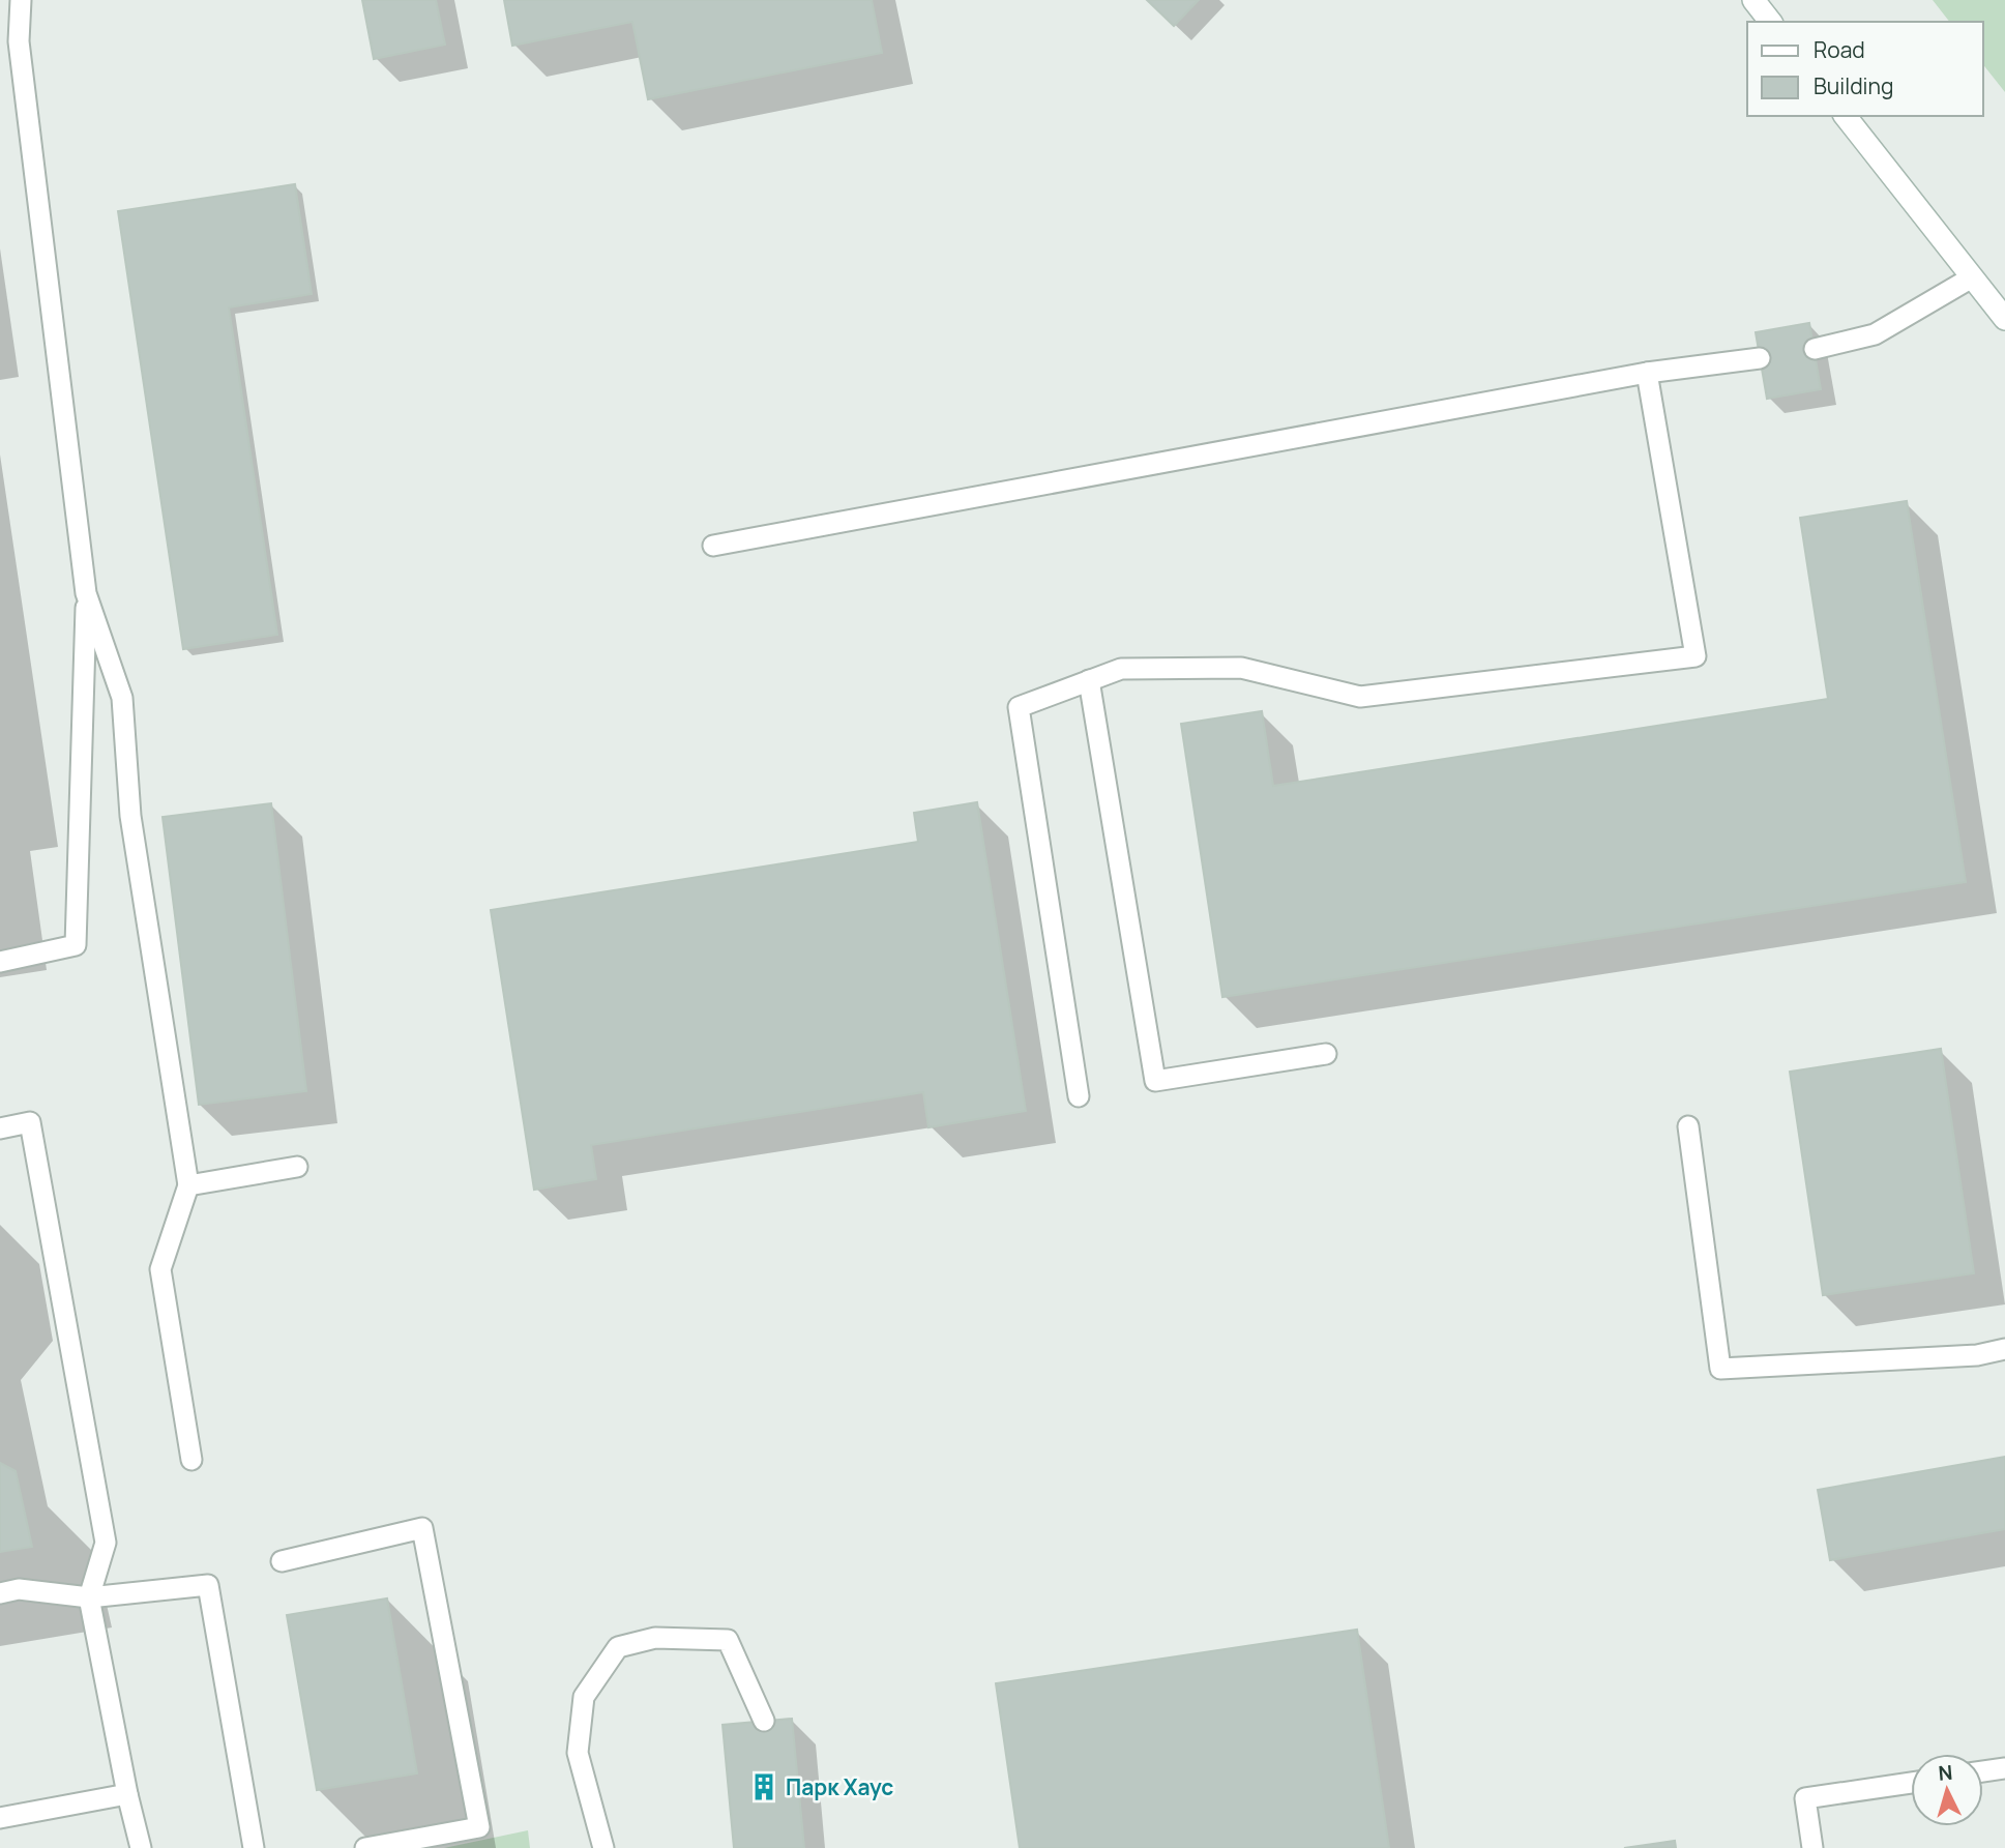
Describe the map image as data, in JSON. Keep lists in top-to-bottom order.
{
  "places": {
    "building": ["Парк Хаус"]
  },
  "legend": ["Road", "Building"],
  "north": "top"
}
